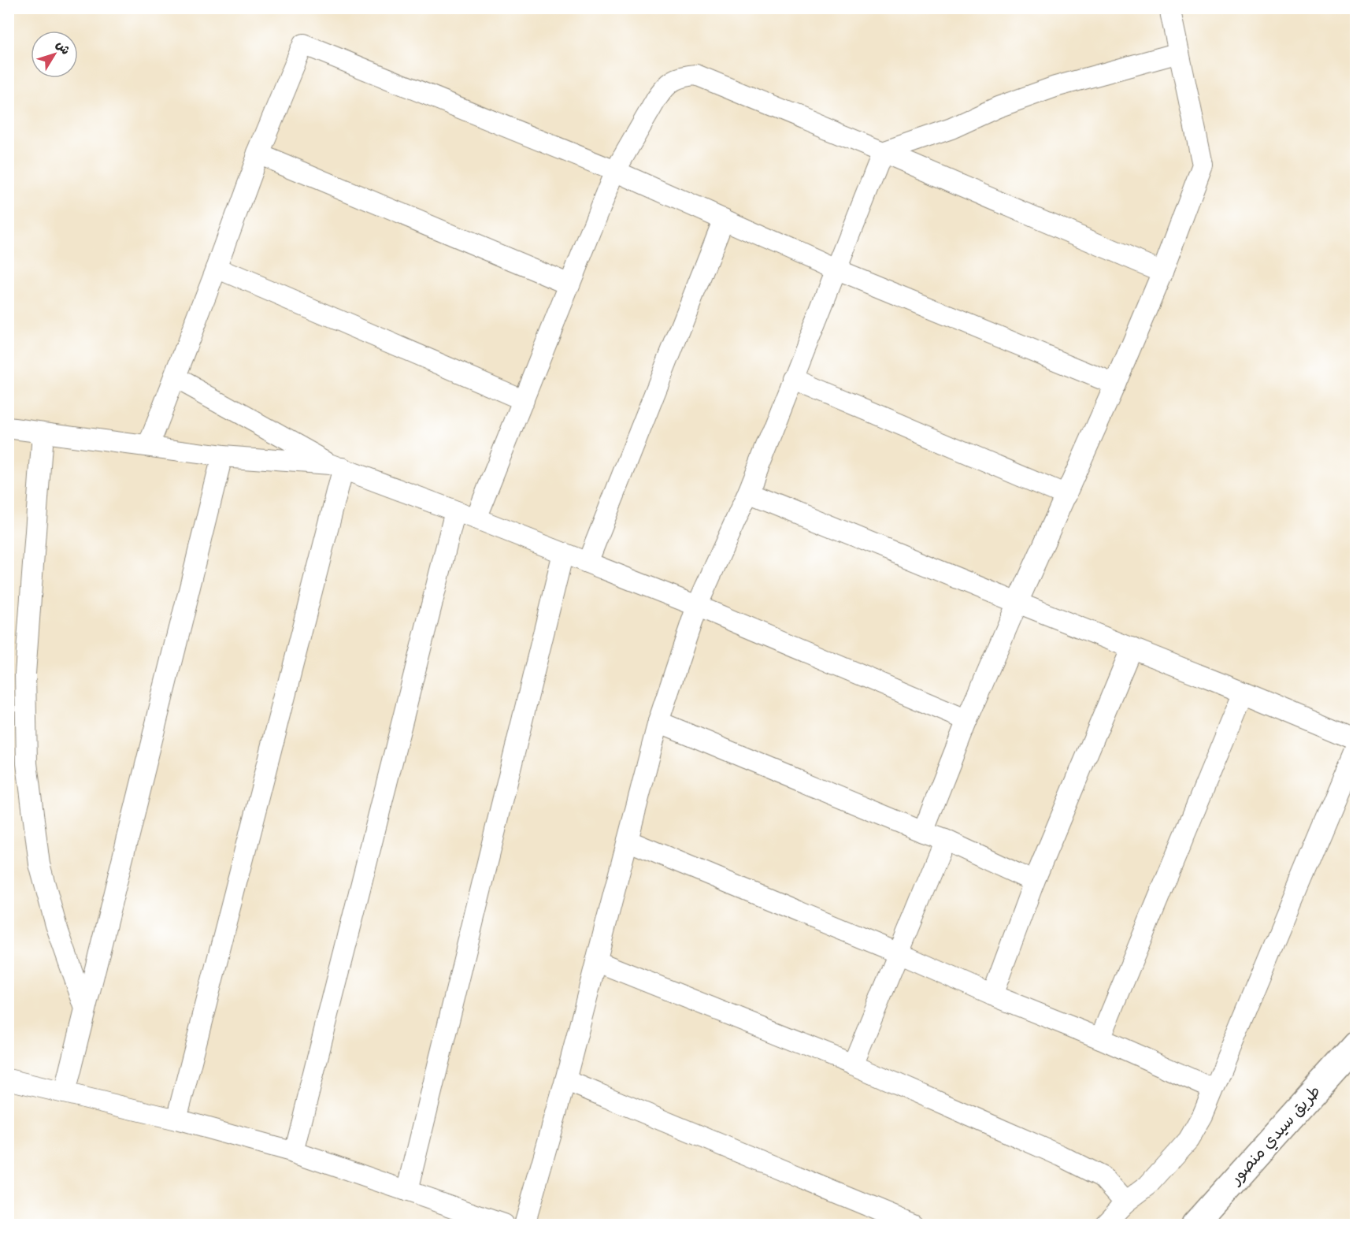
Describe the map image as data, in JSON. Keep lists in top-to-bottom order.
{
  "streets": {
    "main road": ["طريق سيدي منصور"]
  },
  "north": "top right"
}
